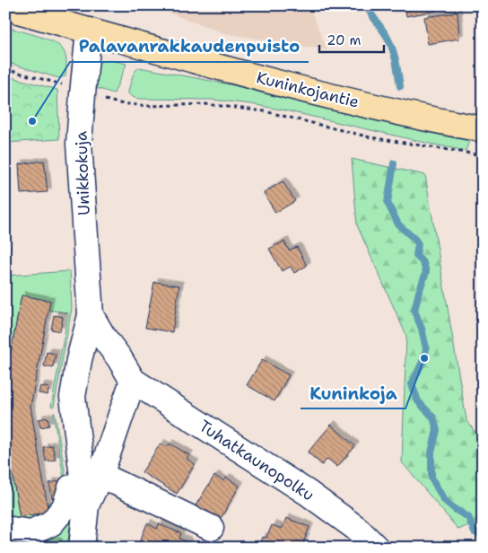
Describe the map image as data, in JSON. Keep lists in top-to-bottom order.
{
  "streets": {
    "main road": ["Kuninkojantie"],
    "street": ["Unikkokuja", "Tuhatkaunopolku"]
  },
  "crossings": [
    ["Kuninkojantie", "Unikkokuja"],
    ["Unikkokuja", "Tuhatkaunopolku"]
  ],
  "places": ["Palavanrakkaudenpuisto", "Kuninkoja"],
  "scale_bar": "20 m"
}
